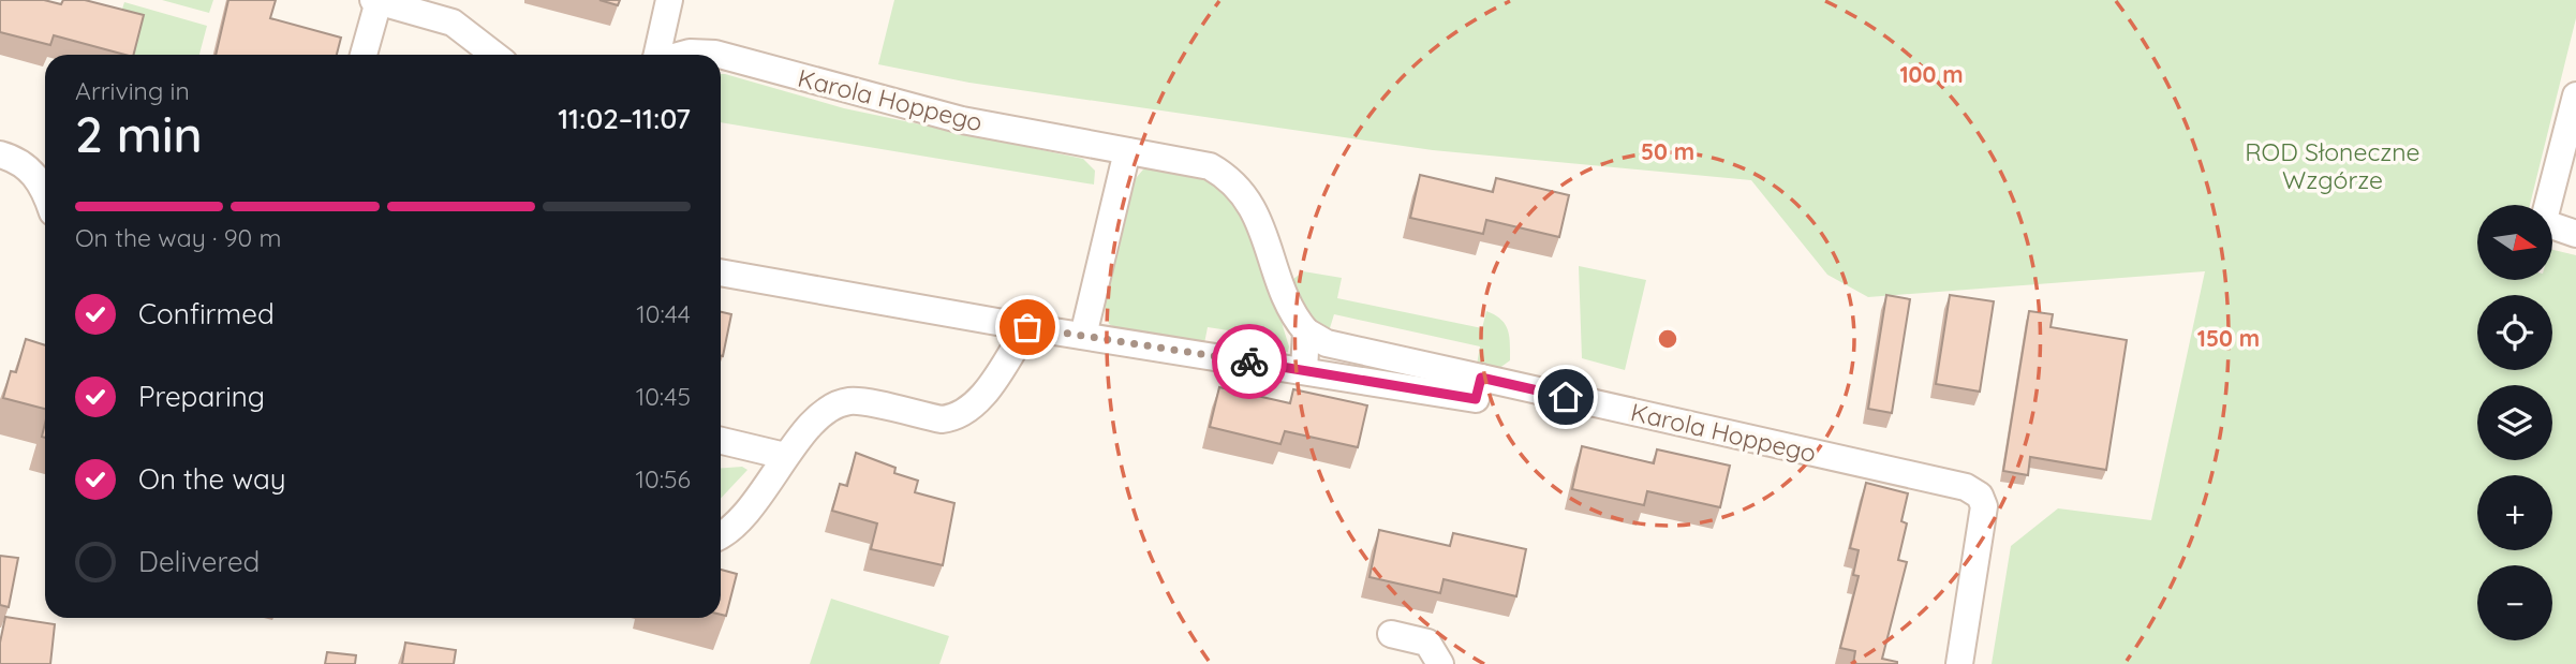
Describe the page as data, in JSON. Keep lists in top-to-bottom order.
{
  "streets": {
    "street": ["Karola Hoppego"]
  },
  "parks": ["ROD Słoneczne Wzgórze"],
  "north": "right",
  "page": {
    "heading": ["2 min", "Arriving in", "11:02–11:07"],
    "bar": "On the way · 90 m",
    "map_buttons": ["+", "−"],
    "list": [
      ["Confirmed", "10:44"],
      ["Preparing", "10:45"],
      ["On the way", "10:56"],
      "Delivered"
    ]
  },
  "rings": ["100 m", "50 m", "150 m"]
}
